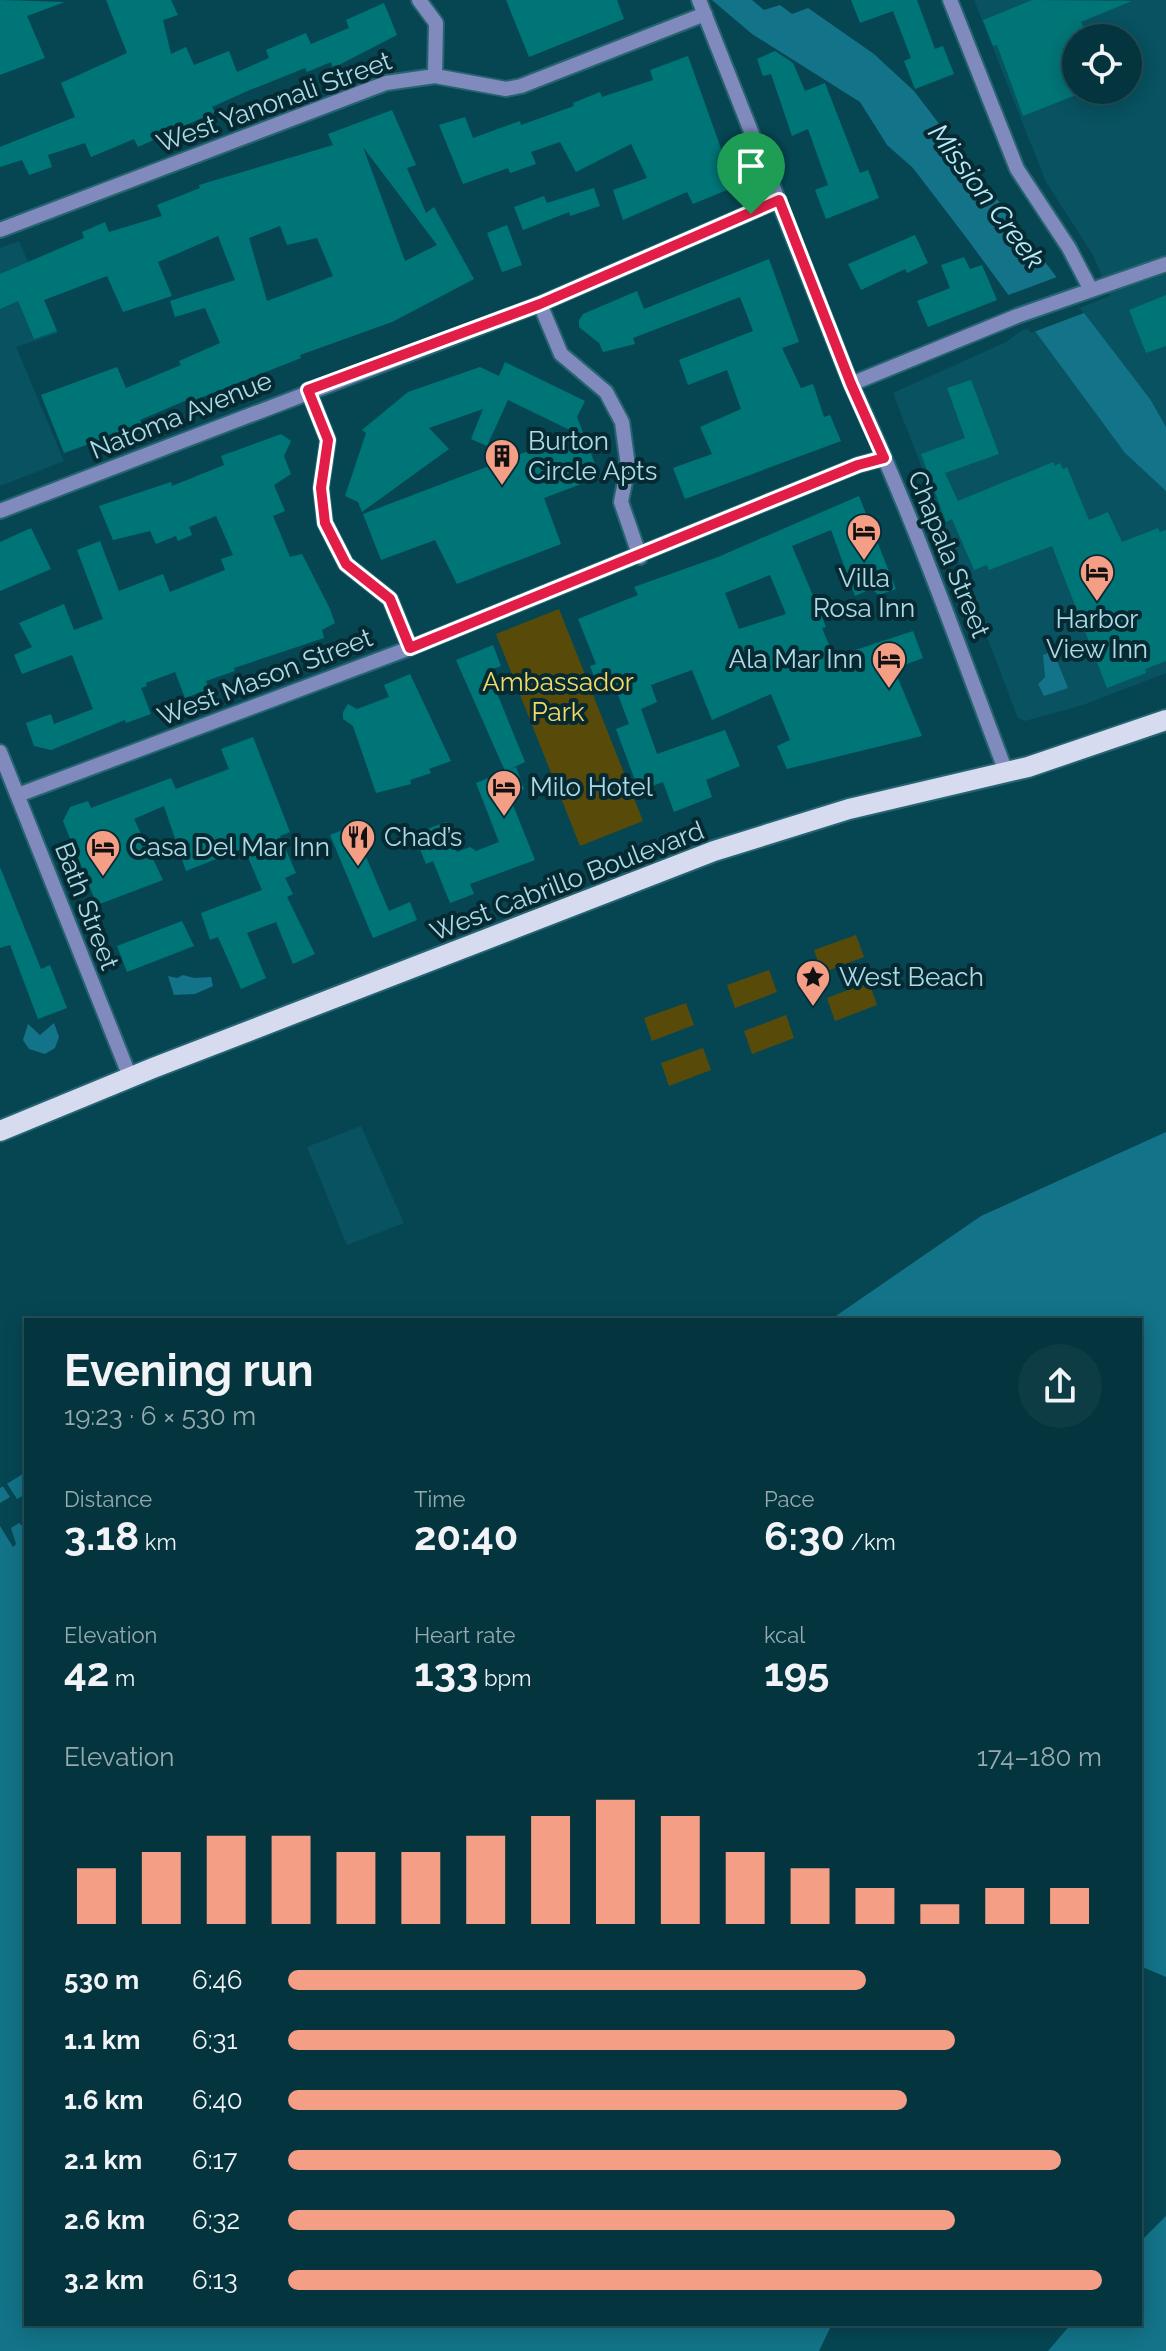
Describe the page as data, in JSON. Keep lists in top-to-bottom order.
{
  "streets": {
    "main road": ["West Cabrillo Boulevard"],
    "street": [
      "West Yanonali Street",
      "Natoma Avenue",
      "Chapala Street",
      "West Mason Street",
      "Bath Street"
    ]
  },
  "crossings": [
    ["West Yanonali Street", "Chapala Street"],
    ["Natoma Avenue", "Chapala Street"],
    ["Chapala Street", "West Mason Street"],
    ["Chapala Street", "West Cabrillo Boulevard"],
    ["West Mason Street", "Bath Street"],
    ["West Cabrillo Boulevard", "Bath Street"]
  ],
  "water": ["Mission Creek"],
  "parks": ["Ambassador Park"],
  "places": {
    "building": ["Burton Circle Apts"],
    "hotel": [
      "Villa Rosa Inn",
      "Harbor View Inn",
      "Ala Mar Inn",
      "Milo Hotel",
      "Casa Del Mar Inn"
    ],
    "restaurant": ["Chad’s"],
    "place": ["West Beach"]
  },
  "page": {
    "heading": ["Evening run", "19:23 · 6 × 530 m"],
    "stats": [
      ["Distance", "3.18 km"],
      ["Time", "20:40"],
      ["Pace", "6:30 /km"],
      ["Elevation", "42 m"],
      ["Heart rate", "133 bpm"],
      ["kcal", "195"]
    ],
    "chart": ["Elevation", "174–180 m"],
    "list": [
      {
        "name": "530 m",
        "note": "6:46"
      },
      {
        "name": "1.1 km",
        "note": "6:31"
      },
      {
        "name": "1.6 km",
        "note": "6:40"
      },
      {
        "name": "2.1 km",
        "note": "6:17"
      },
      {
        "name": "2.6 km",
        "note": "6:32"
      },
      {
        "name": "3.2 km",
        "note": "6:13"
      }
    ]
  }
}
